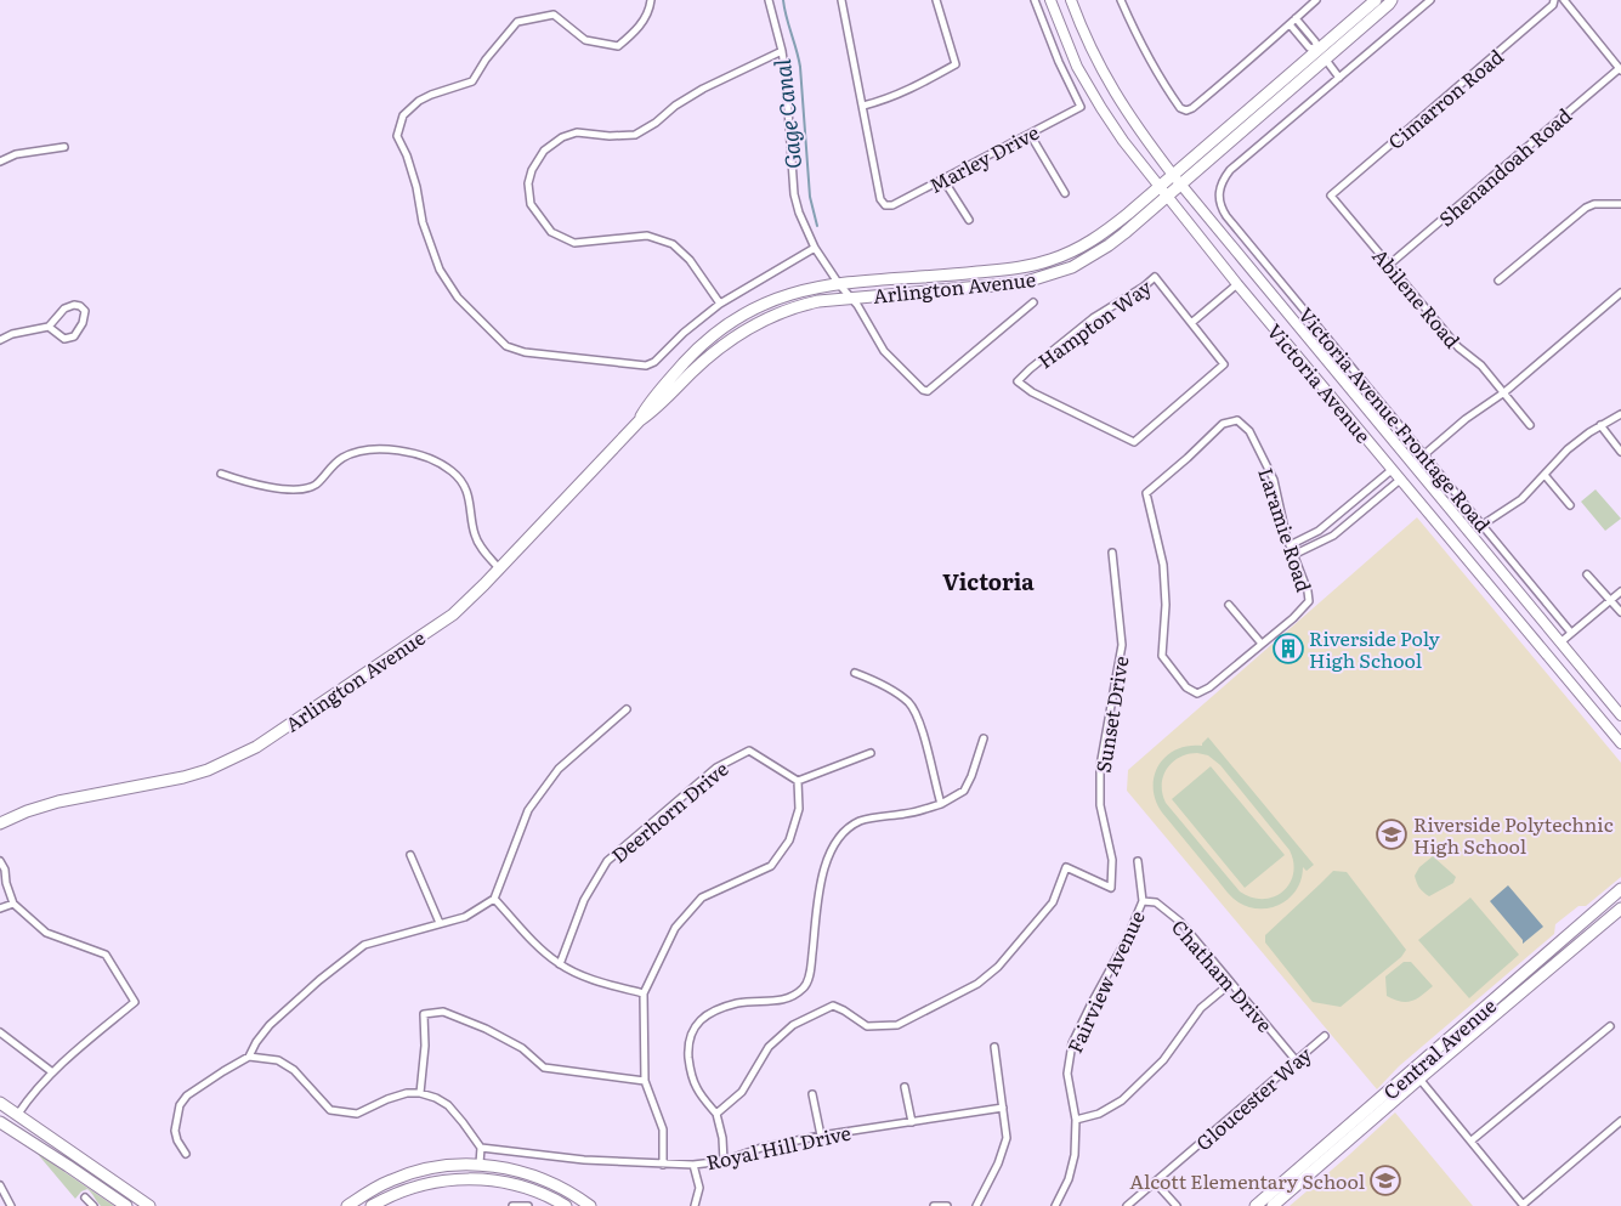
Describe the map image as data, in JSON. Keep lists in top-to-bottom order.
{
  "streets": {
    "main road": ["Arlington Avenue", "Victoria Avenue", "Central Avenue"],
    "street": [
      "Cimarron Road",
      "Marley Drive",
      "Shenandoah Road",
      "Abilene Road",
      "Hampton Way",
      "Victoria Avenue Frontage Road",
      "Laramie Road",
      "Sunset Drive",
      "Deerhorn Drive",
      "Chatham Drive",
      "Fairview Avenue",
      "Gloucester Way",
      "Royal Hill Drive"
    ]
  },
  "crossings": [
    ["Cimarron Road", "Abilene Road"],
    ["Shenandoah Road", "Abilene Road"],
    ["Arlington Avenue", "Victoria Avenue"],
    ["Chatham Drive", "Fairview Avenue"],
    ["Chatham Drive", "Gloucester Way"]
  ],
  "districts": ["Victoria"],
  "water": ["Gage Canal"],
  "places": {
    "building": ["Riverside Poly High School"],
    "school or university": ["Riverside Polytechnic High School", "Alcott Elementary School"]
  }
}
